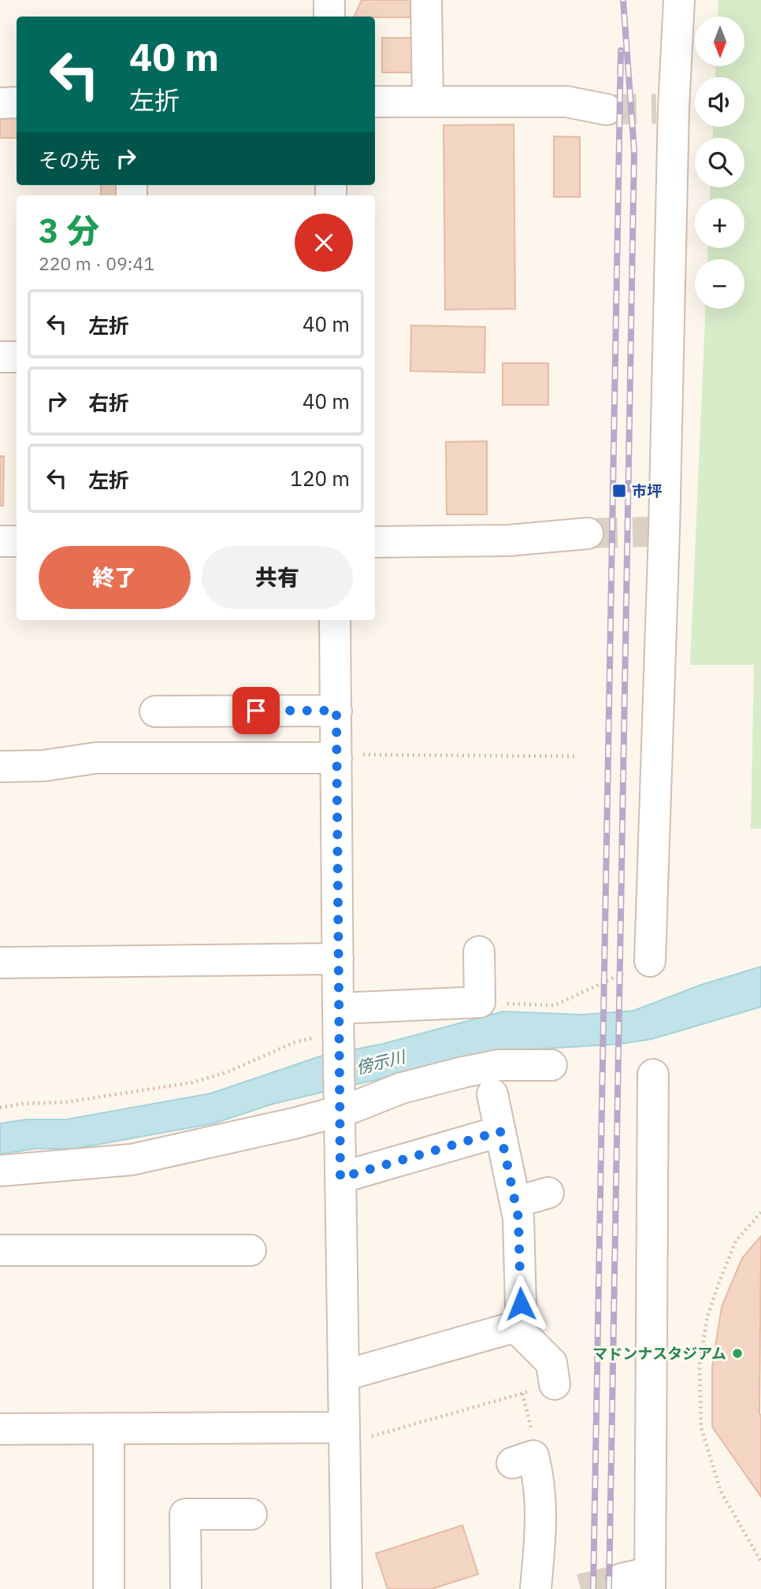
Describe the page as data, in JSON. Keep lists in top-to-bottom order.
{
  "water": ["傍示川"],
  "places": {
    "transit": ["市坪"],
    "other": ["マドンナスタジアム"]
  },
  "north": "bottom",
  "page": {
    "map_buttons": ["+", "−"],
    "turn": ["40 m", "左折"],
    "then": "その先",
    "heading": ["3 分", "220 m · 09:41"],
    "list": [
      {
        "name": "左折",
        "value": "40 m"
      },
      {
        "name": "右折",
        "value": "40 m"
      },
      {
        "name": "左折",
        "value": "120 m"
      }
    ],
    "buttons": ["終了", "共有"]
  }
}
